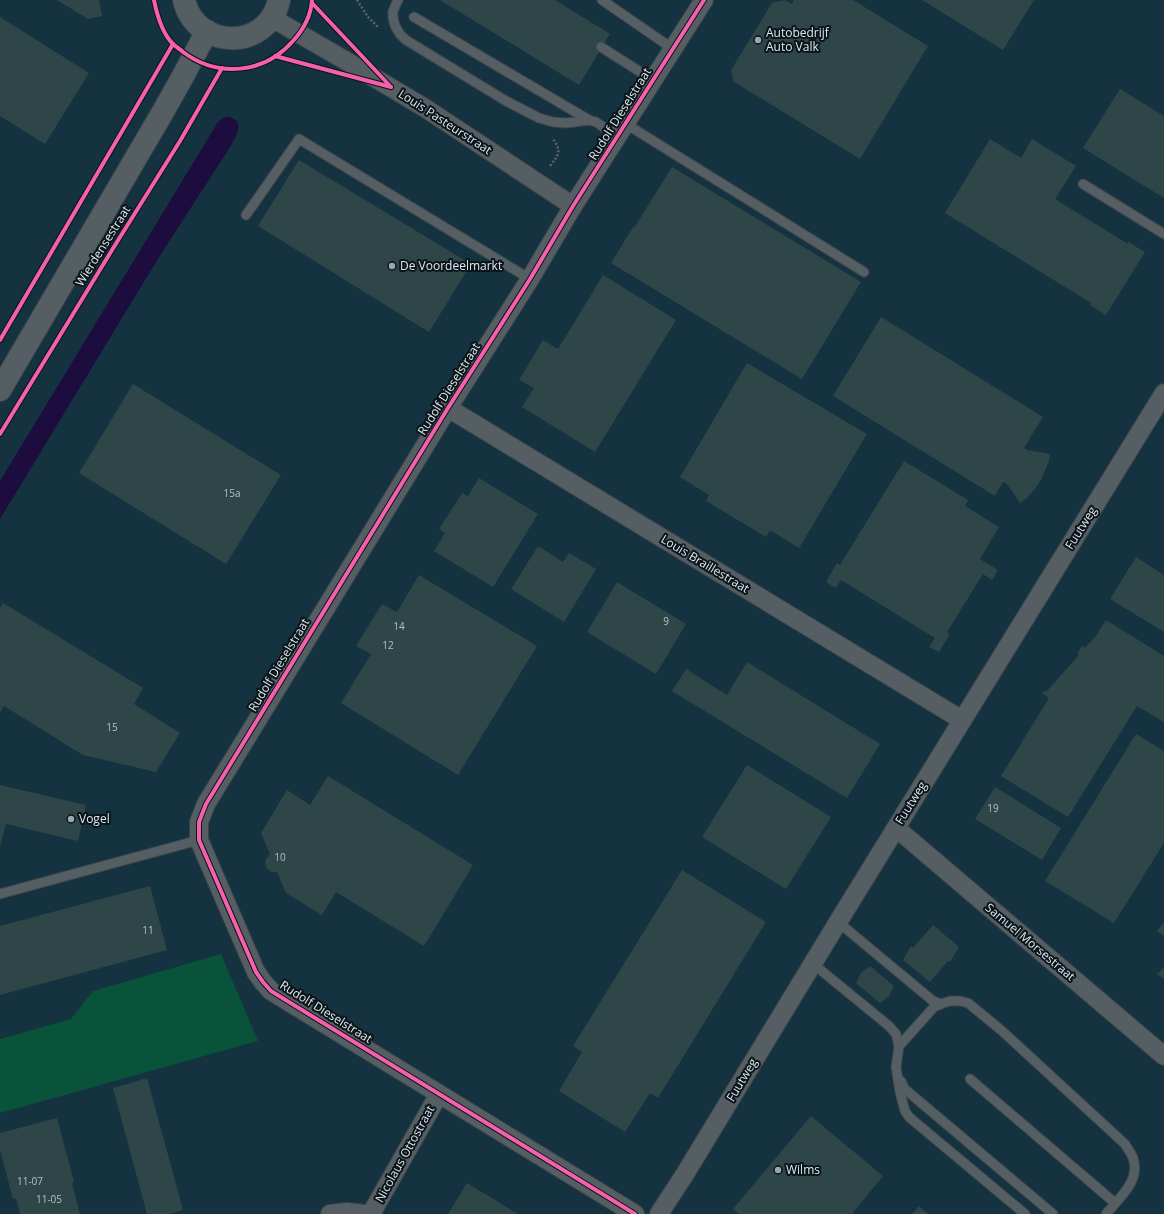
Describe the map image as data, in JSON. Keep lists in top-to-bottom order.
{
  "streets": {
    "street": [
      "Rudolf Dieselstraat",
      "Louis Pasteurstraat",
      "Wierdensestraat",
      "Fuutweg",
      "Louis Braillestraat",
      "Samuel Morsestraat",
      "Nicolaus Ottostraat"
    ]
  },
  "crossings": [
    ["Rudolf Dieselstraat", "Louis Pasteurstraat"],
    ["Rudolf Dieselstraat", "Louis Braillestraat"],
    ["Rudolf Dieselstraat", "Nicolaus Ottostraat"],
    ["Fuutweg", "Louis Braillestraat"],
    ["Fuutweg", "Samuel Morsestraat"]
  ],
  "places": [
    "Autobedrijf Auto Valk",
    "De Voordeelmarkt",
    "Vogel",
    "Wilms"
  ],
  "house_numbers": [
    "15a",
    "9",
    "14",
    "12",
    "15",
    "19",
    "10",
    "11",
    "11-07",
    "11-05"
  ]
}
